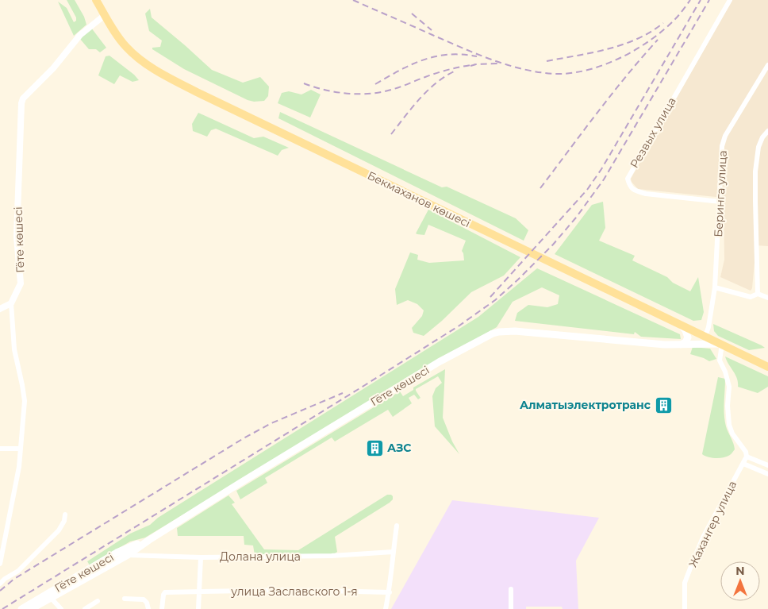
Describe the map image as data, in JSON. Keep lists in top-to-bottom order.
{
  "streets": {
    "main road": ["Бекмаханов көшесі", "Гёте көшесі"],
    "street": [
      "Резвых улица",
      "Беринга улица",
      "Жахангер улица",
      "Долана улица",
      "улица Заславского 1-я"
    ]
  },
  "crossings": [
    ["Резвых улица", "Беринга улица"],
    ["Беринга улица", "Бекмаханов көшесі"],
    ["Бекмаханов көшесі", "Гёте көшесі"],
    ["Гёте көшесі", "Долана улица"]
  ],
  "places": {
    "building": ["Алматыэлектротранс", "АЗС"]
  },
  "north": "top"
}
